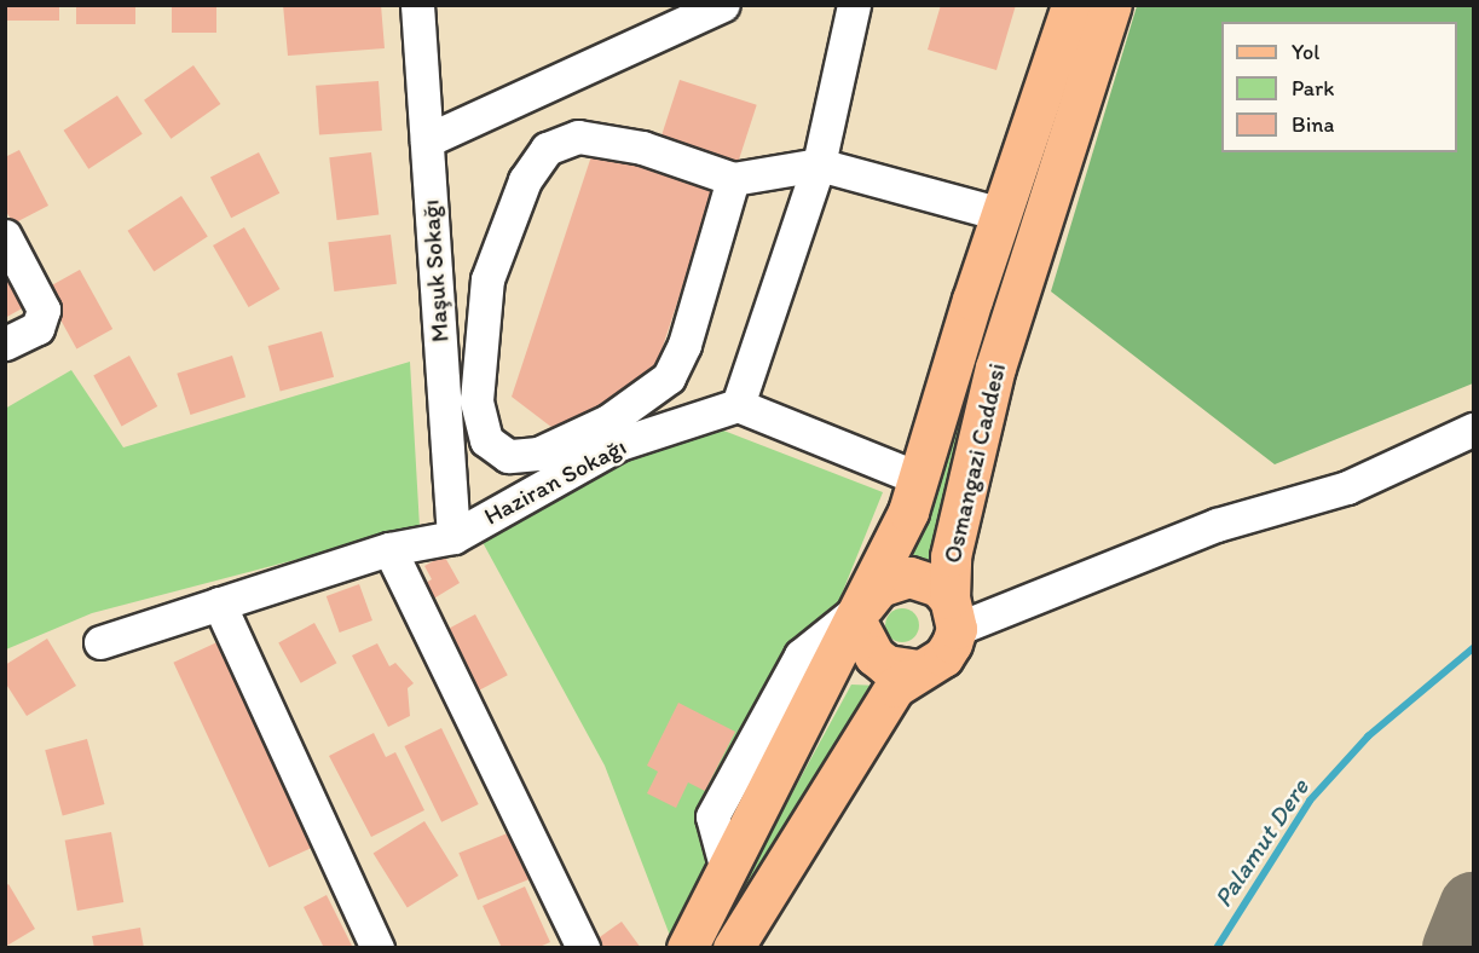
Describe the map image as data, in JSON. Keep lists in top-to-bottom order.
{
  "streets": {
    "main road": ["Osmangazi Caddesi"],
    "street": ["Maşuk Sokağı", "Haziran Sokağı"]
  },
  "crossings": [
    ["Maşuk Sokağı", "Haziran Sokağı"]
  ],
  "water": ["Palamut Dere"],
  "legend": ["Yol", "Park", "Bina"]
}
